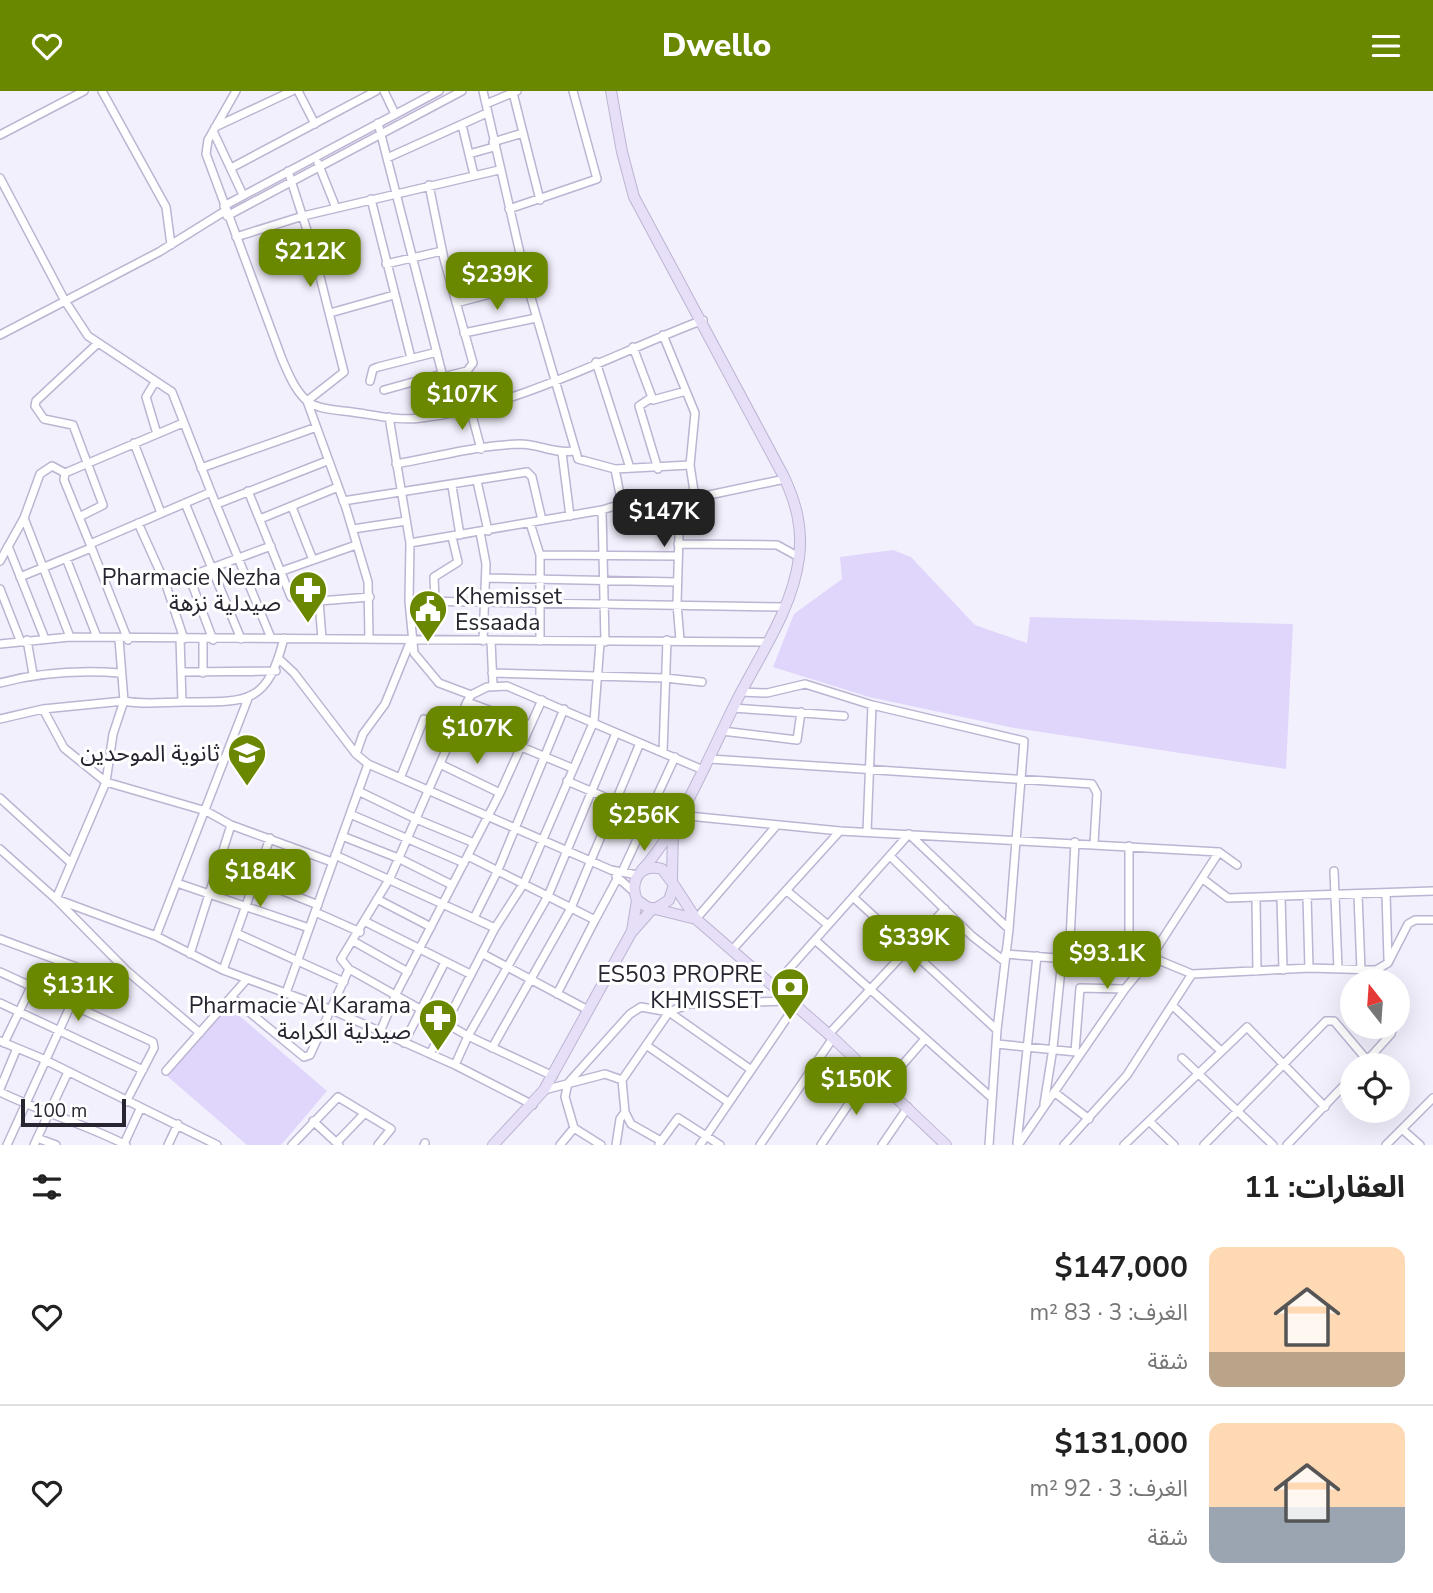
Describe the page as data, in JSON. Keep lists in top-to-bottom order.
{
  "places": {
    "pharmacy": ["Pharmacie Nezha صيدلية نزهة", "Pharmacie Al Karama صيدلية الكرامة"],
    "public building": ["Khemisset Essaada"],
    "school or university": ["ثانوية الموحدين"],
    "bank": ["ES503 PROPRE KHMISSET"]
  },
  "scale_bar": "100 m",
  "north": "top",
  "page": {
    "header": "Dwello",
    "price": [
      "$212K",
      "$239K",
      "$107K",
      "$147K",
      "$107K",
      "$256K",
      "$184K",
      "$339K",
      "$93.1K",
      "$131K",
      "$150K"
    ],
    "scale": "100 m",
    "heading": "العقارات: 11",
    "list": [
      {
        "name": "$147,000",
        "note": "الغرف: 3 · 83 m² · شقة"
      },
      {
        "name": "$131,000",
        "note": "الغرف: 3 · 92 m² · شقة"
      }
    ]
  }
}
